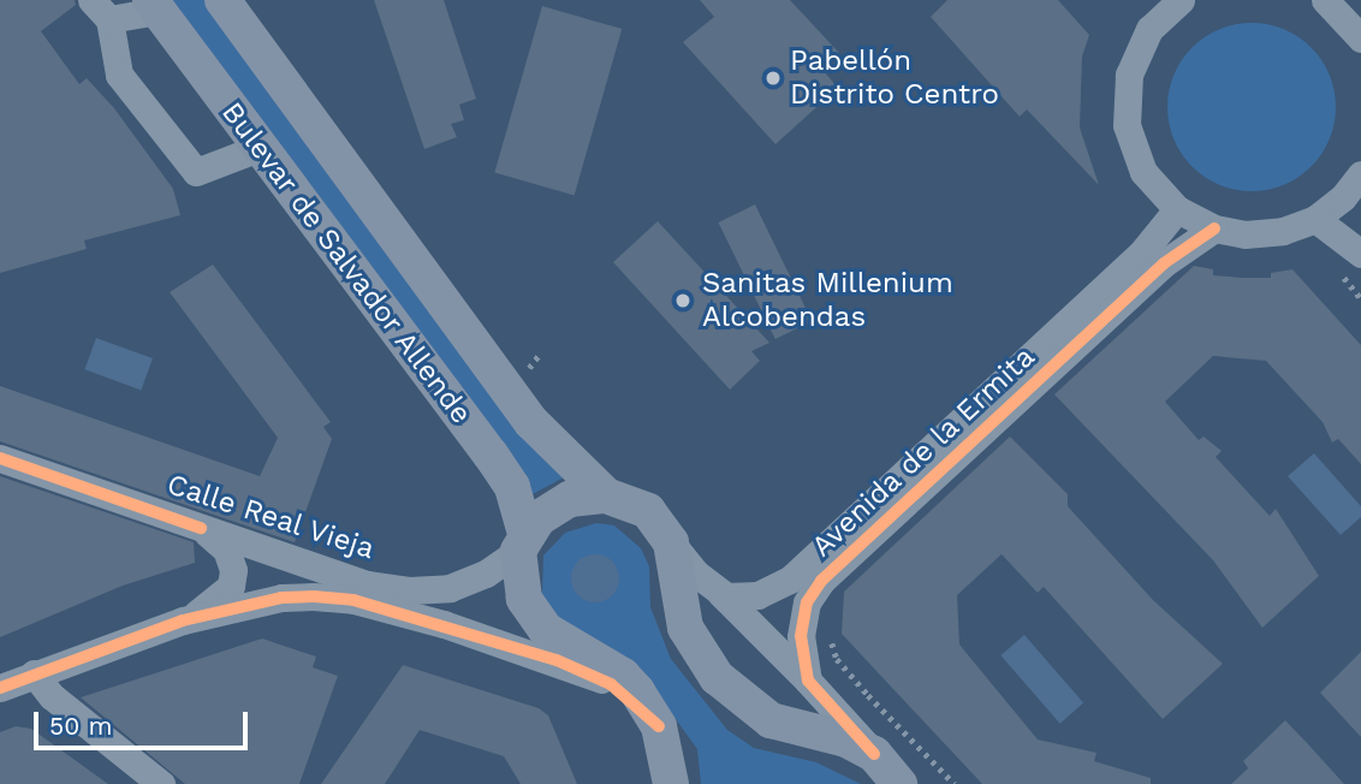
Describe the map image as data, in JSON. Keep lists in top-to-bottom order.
{
  "streets": {
    "main road": ["Bulevar de Salvador Allende"],
    "street": ["Avenida de la Ermita", "Calle Real Vieja"]
  },
  "crossings": [
    ["Bulevar de Salvador Allende", "Calle Real Vieja"]
  ],
  "places": ["Pabellón Distrito Centro", "Sanitas Millenium Alcobendas"],
  "scale_bar": "50 m"
}
